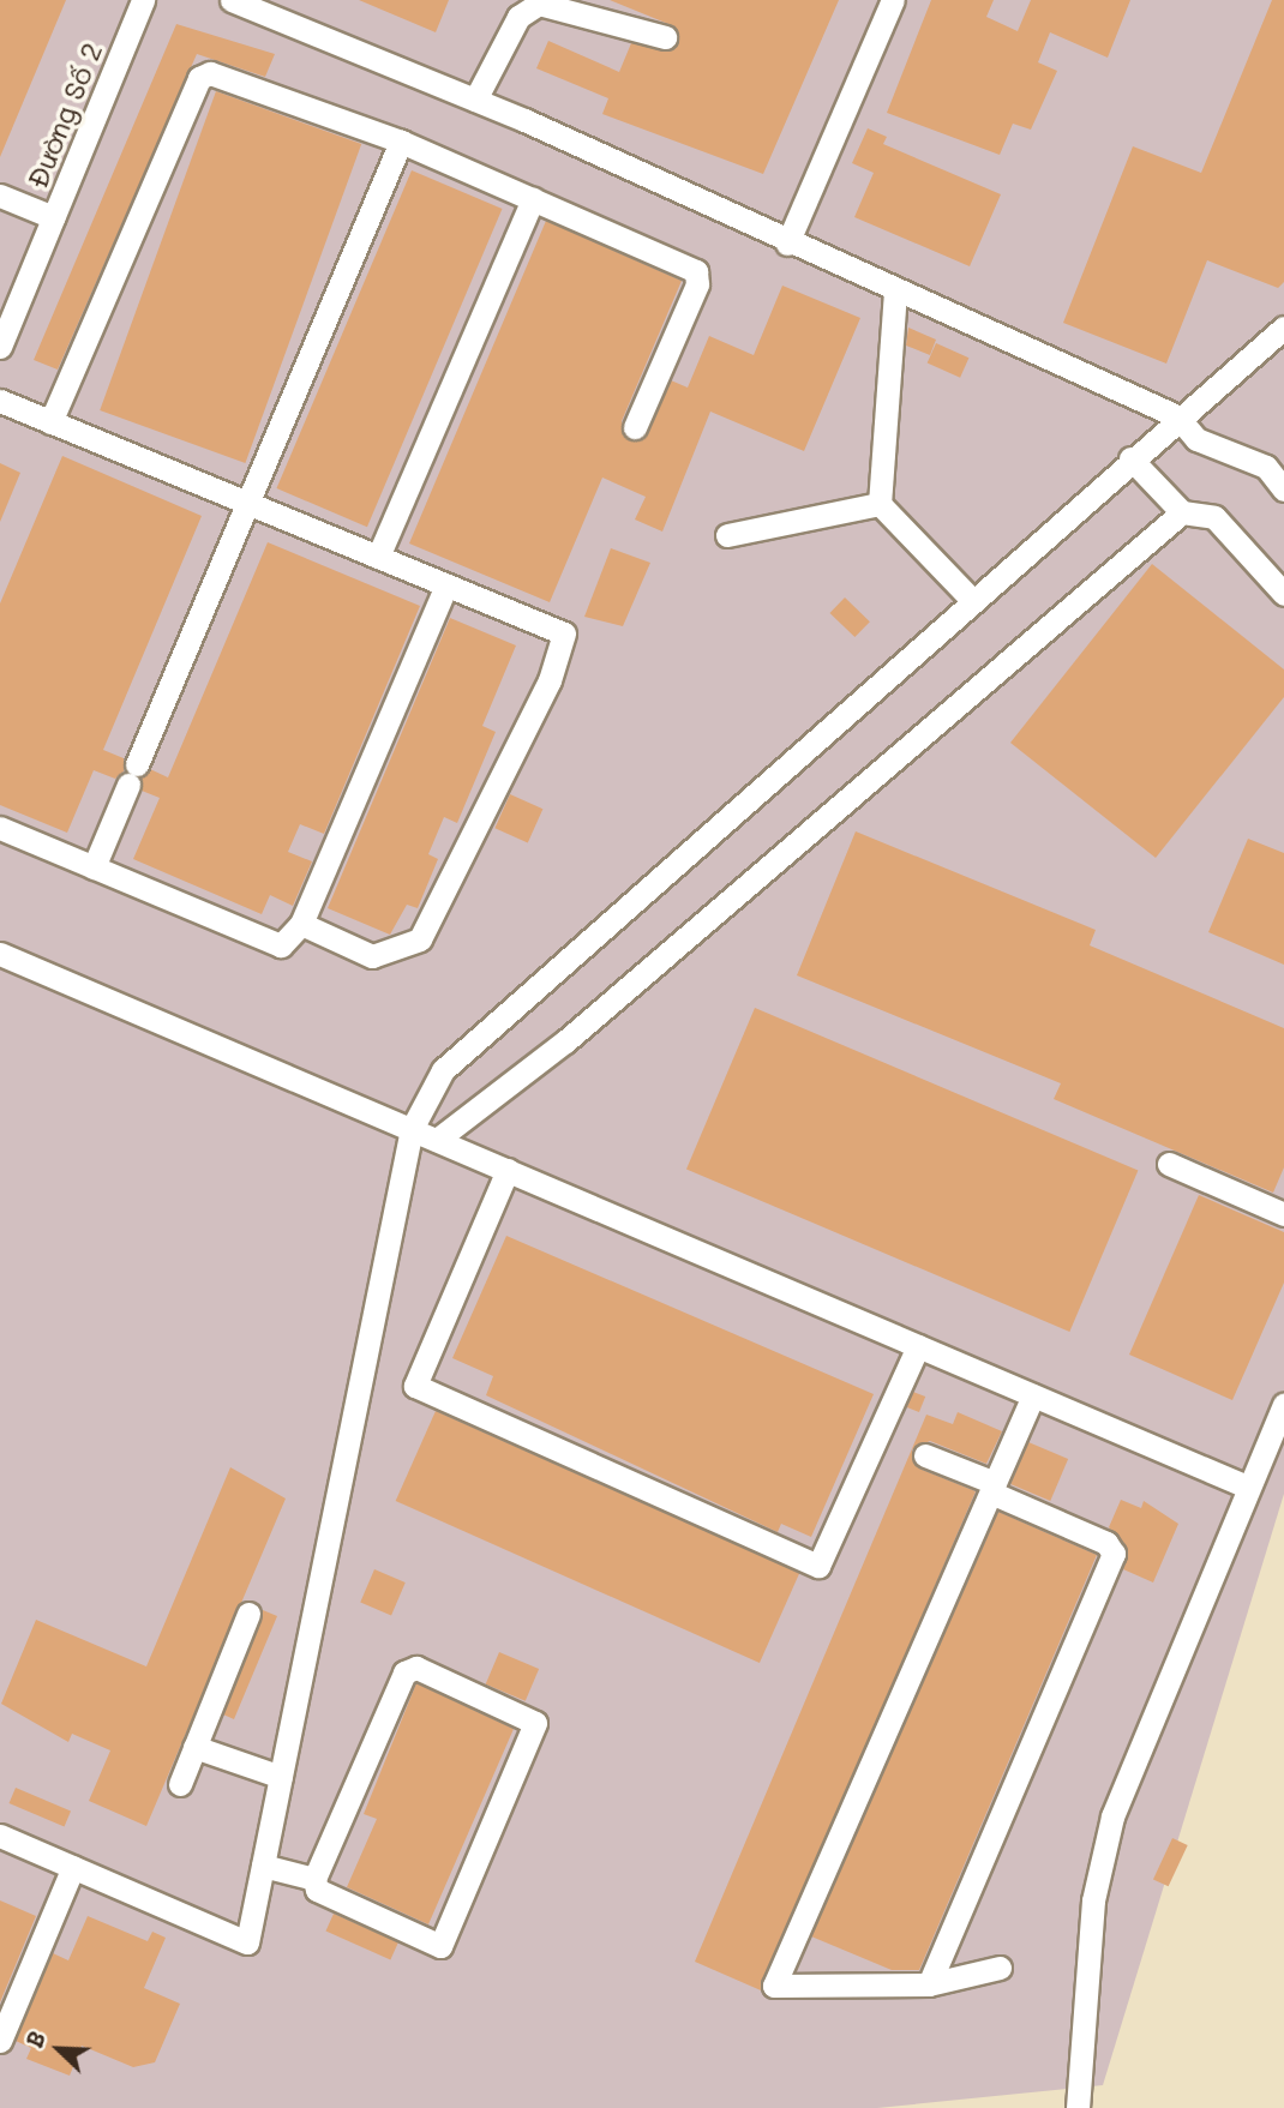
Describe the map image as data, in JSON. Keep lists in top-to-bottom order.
{
  "streets": {
    "street": ["Đường Số 2"]
  },
  "north": "top left"
}
